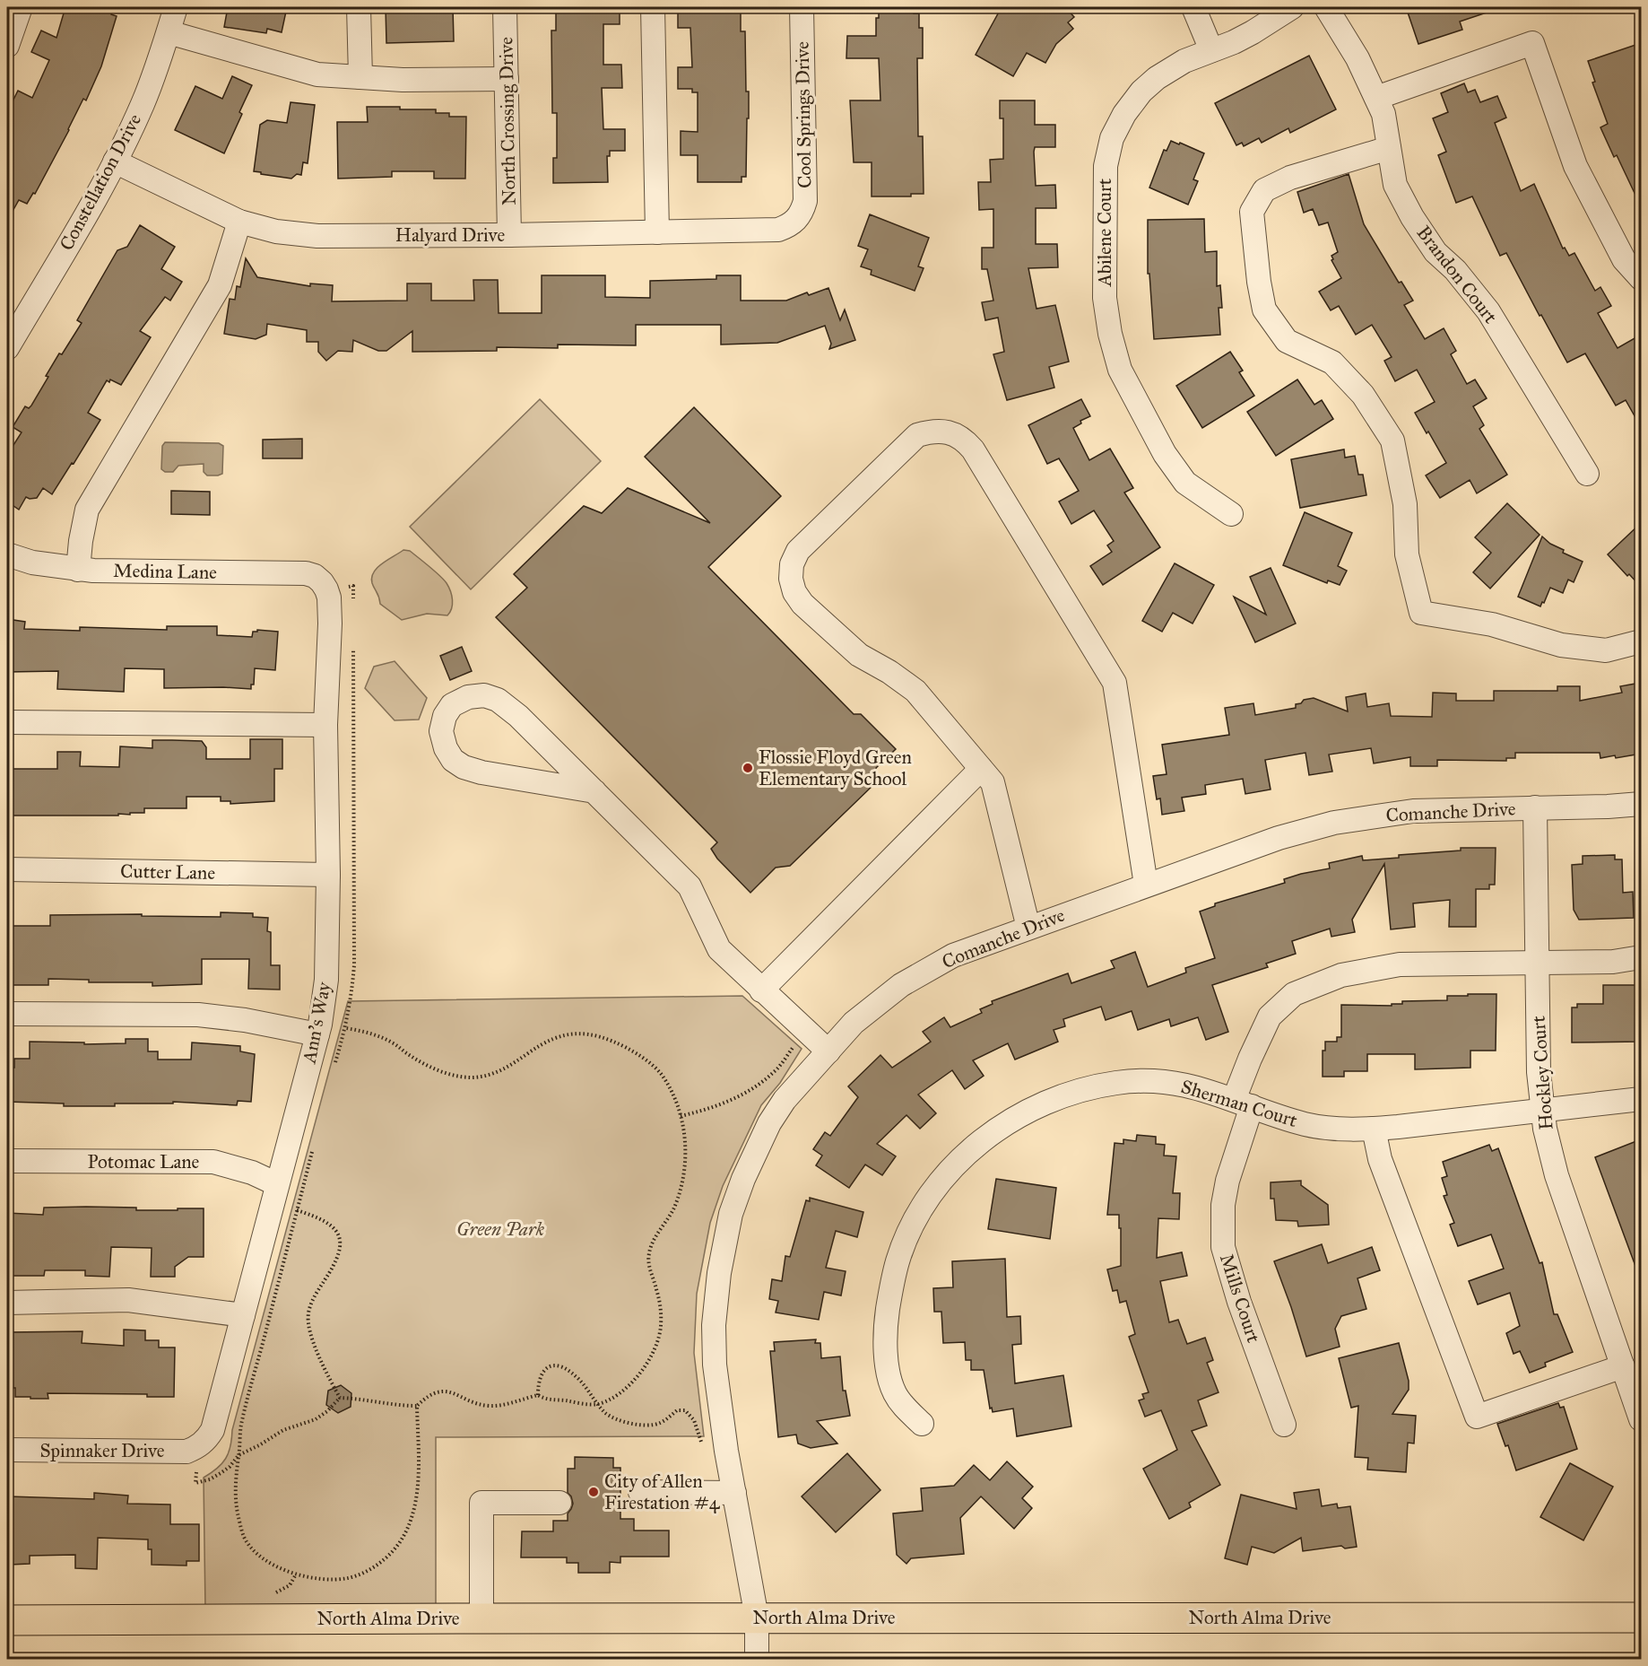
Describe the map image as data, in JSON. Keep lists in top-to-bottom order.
{
  "streets": {
    "main road": ["North Alma Drive"],
    "street": [
      "Cool Springs Drive",
      "North Crossing Drive",
      "Constellation Drive",
      "Abilene Court",
      "Halyard Drive",
      "Brandon Court",
      "Medina Lane",
      "Comanche Drive",
      "Cutter Lane",
      "Ann's Way",
      "Hockley Court",
      "Sherman Court",
      "Potomac Lane",
      "Mills Court",
      "Spinnaker Drive"
    ]
  },
  "crossings": [
    ["Cool Springs Drive", "Halyard Drive"],
    ["North Crossing Drive", "Halyard Drive"],
    ["Constellation Drive", "Halyard Drive"],
    ["Medina Lane", "Ann's Way"],
    ["Comanche Drive", "Hockley Court"],
    ["Comanche Drive", "North Alma Drive"],
    ["Cutter Lane", "Ann's Way"],
    ["Ann's Way", "Potomac Lane"],
    ["Ann's Way", "Spinnaker Drive"],
    ["Hockley Court", "Sherman Court"],
    ["Hockley Court", "Mills Court"],
    ["Sherman Court", "Mills Court"]
  ],
  "parks": ["Green Park"],
  "places": ["Flossie Floyd Green Elementary School", "City of Allen Firestation #4"]
}
